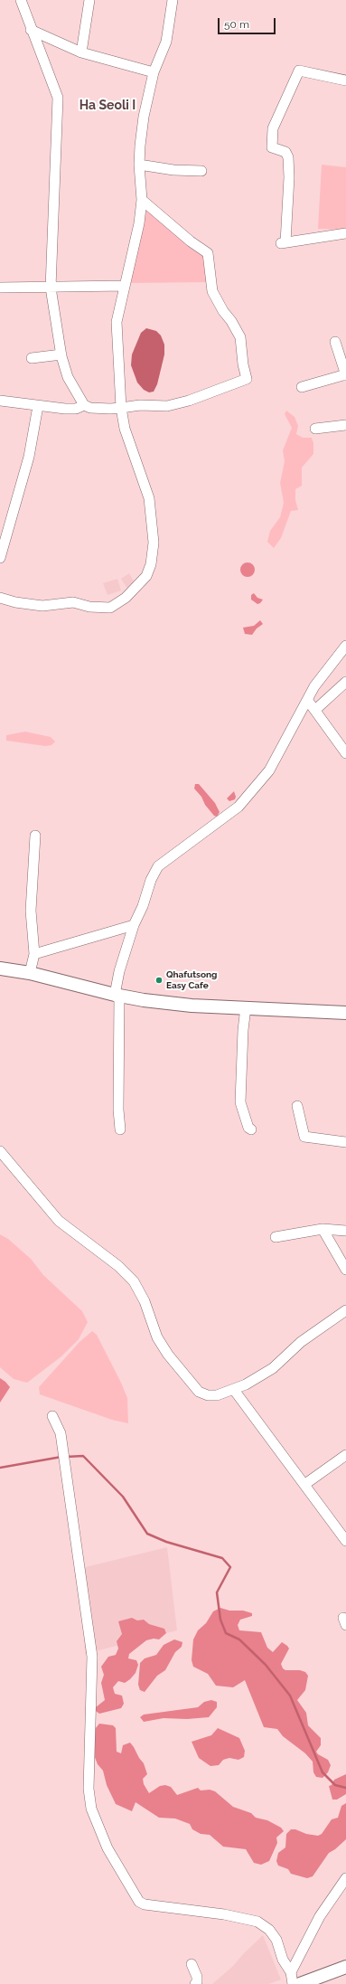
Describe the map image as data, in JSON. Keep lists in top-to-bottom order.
{
  "districts": ["Ha Seoli I"],
  "places": ["Qhafutsong Easy Cafe"],
  "scale_bar": "50 m"
}
